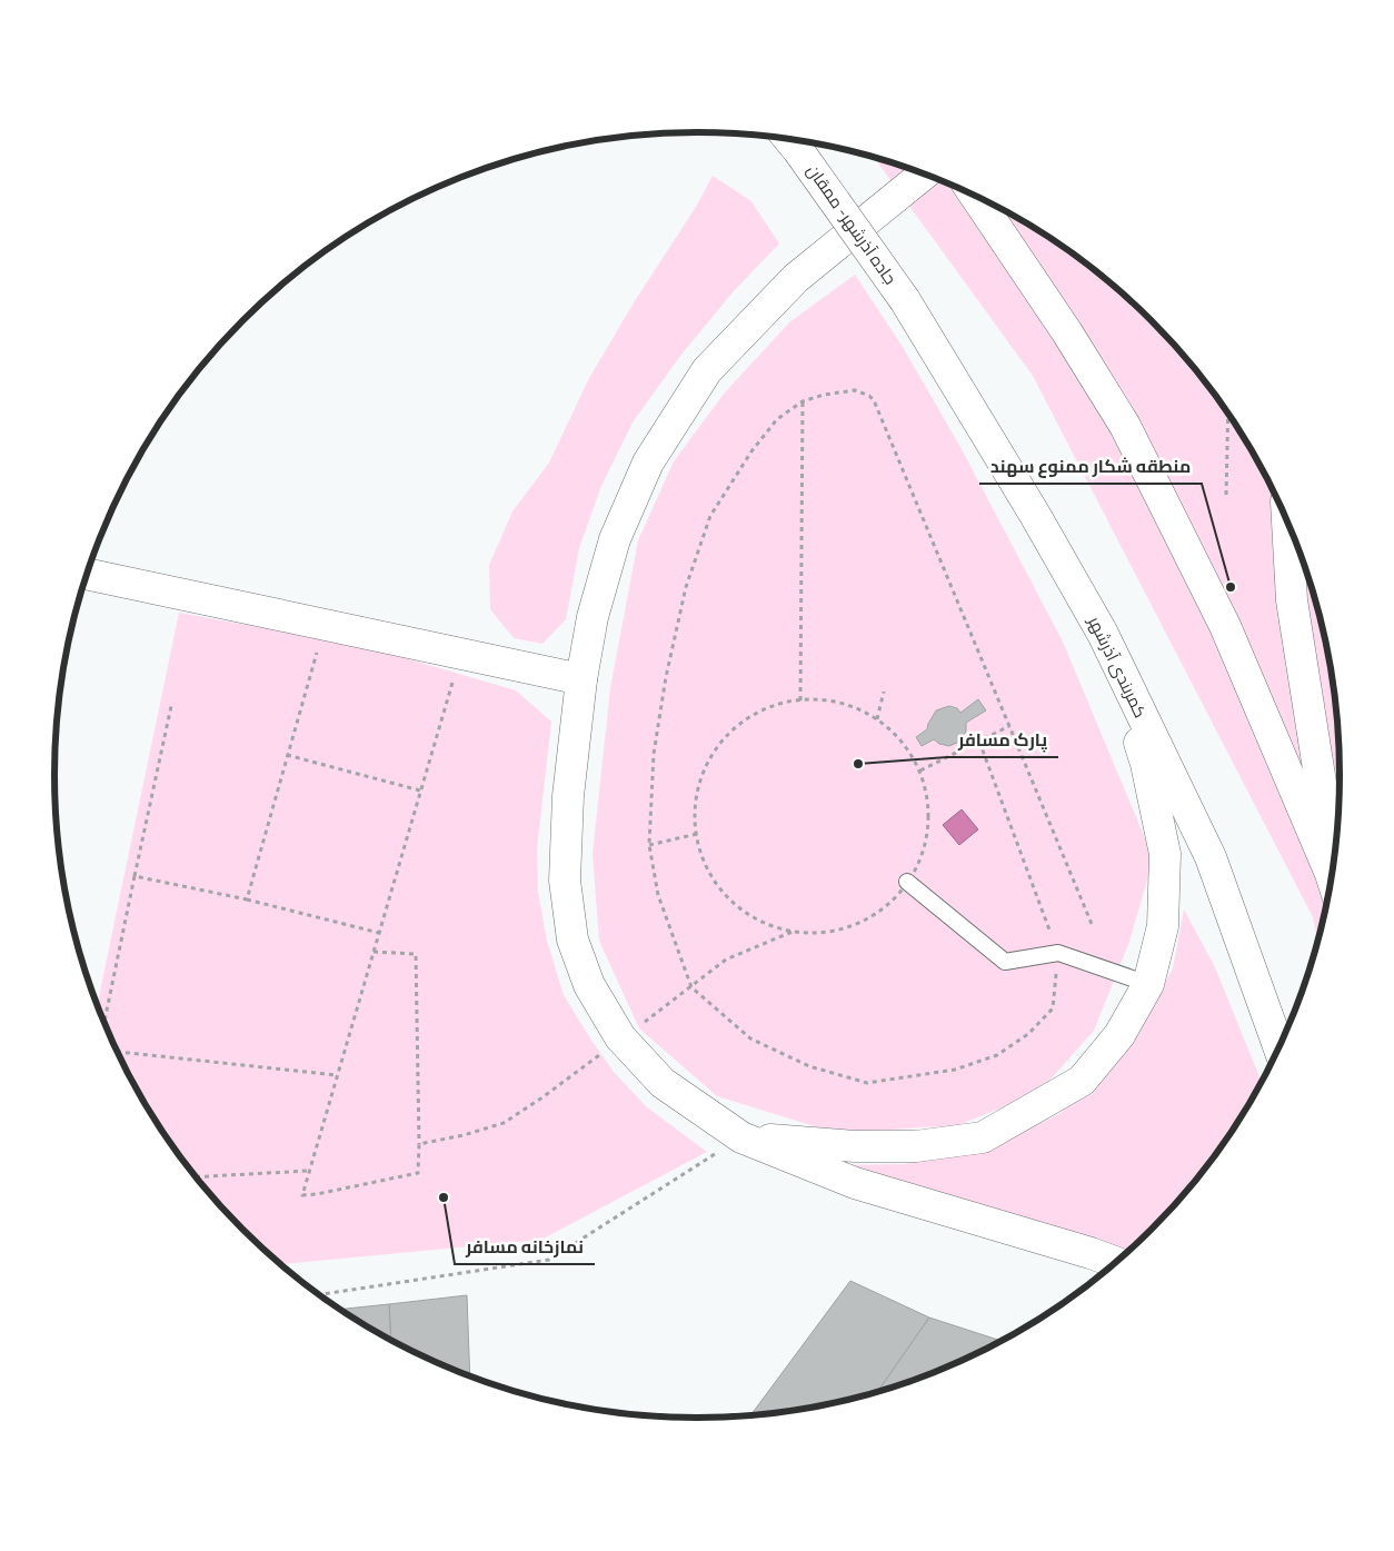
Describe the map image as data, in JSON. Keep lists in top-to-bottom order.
{
  "streets": {
    "main road": ["جاده آذرشهر- ممقان", "کمربندی آذرشهر"]
  },
  "crossings": [
    ["جاده آذرشهر- ممقان", "کمربندی آذرشهر"]
  ],
  "places": ["منطقه شکار ممنوع سهند", "پارک مسافر", "نمازخانه مسافر"]
}
